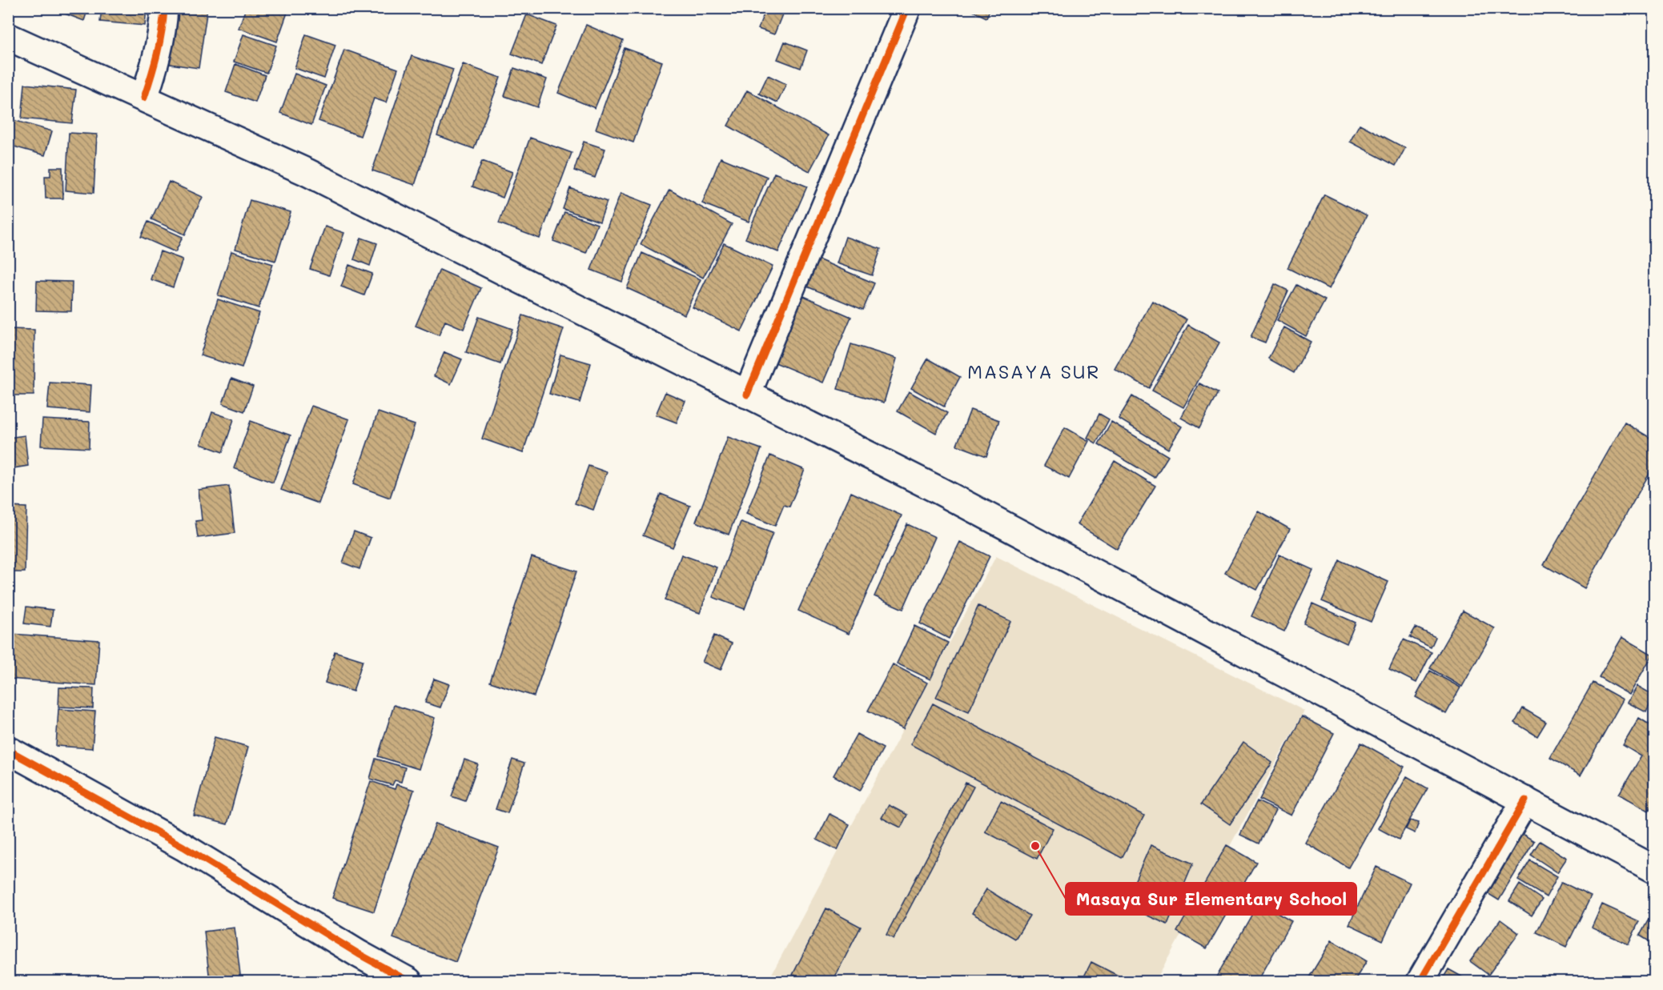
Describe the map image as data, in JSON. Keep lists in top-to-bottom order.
{
  "districts": ["MASAYA SUR"],
  "places": ["Masaya Sur Elementary School"]
}
